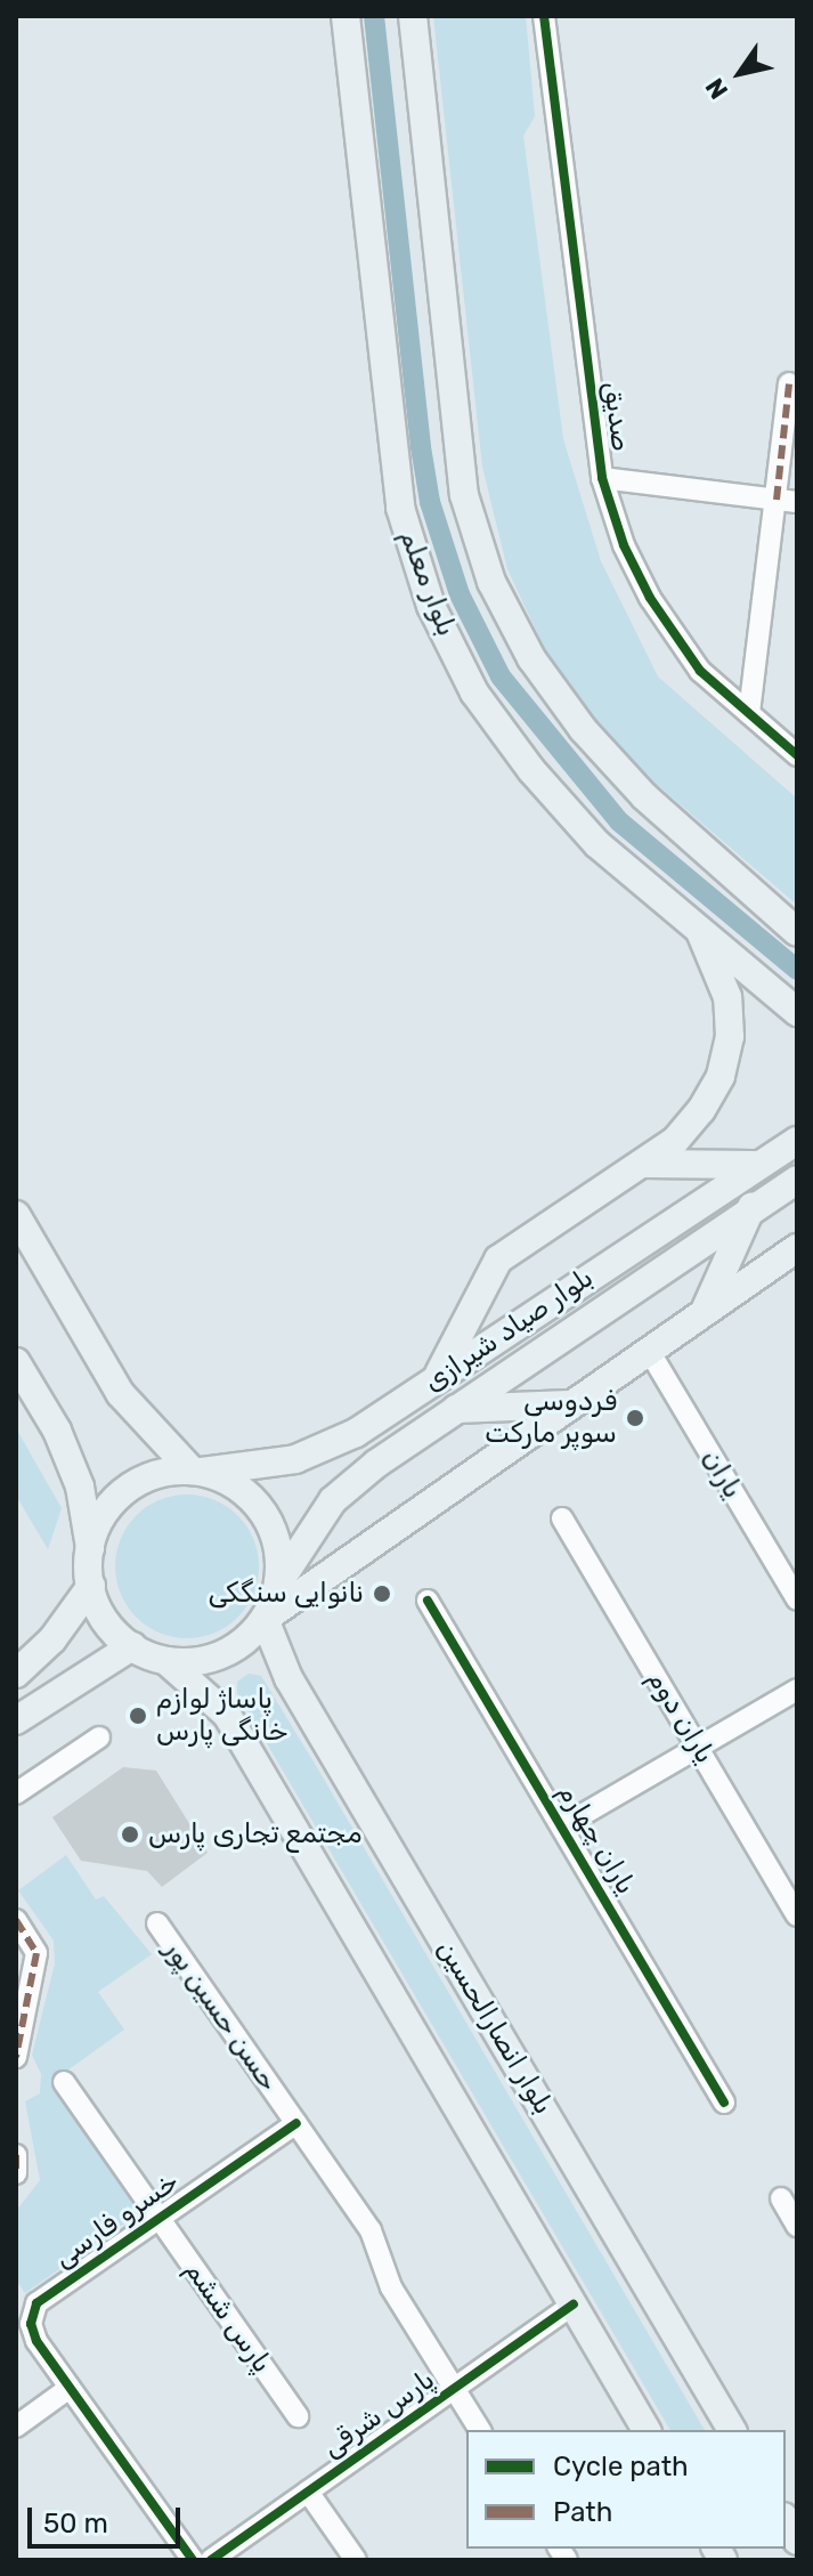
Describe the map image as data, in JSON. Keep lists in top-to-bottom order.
{
  "streets": {
    "main road": ["بلوار معلم", "بلوار صیاد شیرازی", "بلوار انصارالحسین"],
    "street": [
      "صدیق",
      "یاران",
      "یاران دوم",
      "یاران چهارم",
      "حسن حسین پور",
      "خسرو فارسی",
      "پارس ششم",
      "پارس شرقی"
    ]
  },
  "crossings": [
    ["بلوار صیاد شیرازی", "بلوار انصارالحسین"],
    ["حسن حسین پور", "خسرو فارسی"],
    ["حسن حسین پور", "پارس شرقی"],
    ["خسرو فارسی", "پارس ششم"]
  ],
  "places": [
    "فردوسی سوپر مارکت",
    "نانوایی سنگکی",
    "پاساژ لوازم خانگی پارس",
    "مجتمع تجاری پارس"
  ],
  "legend": ["Cycle path", "Path"],
  "scale_bar": "50 m",
  "north": "bottom left"
}
